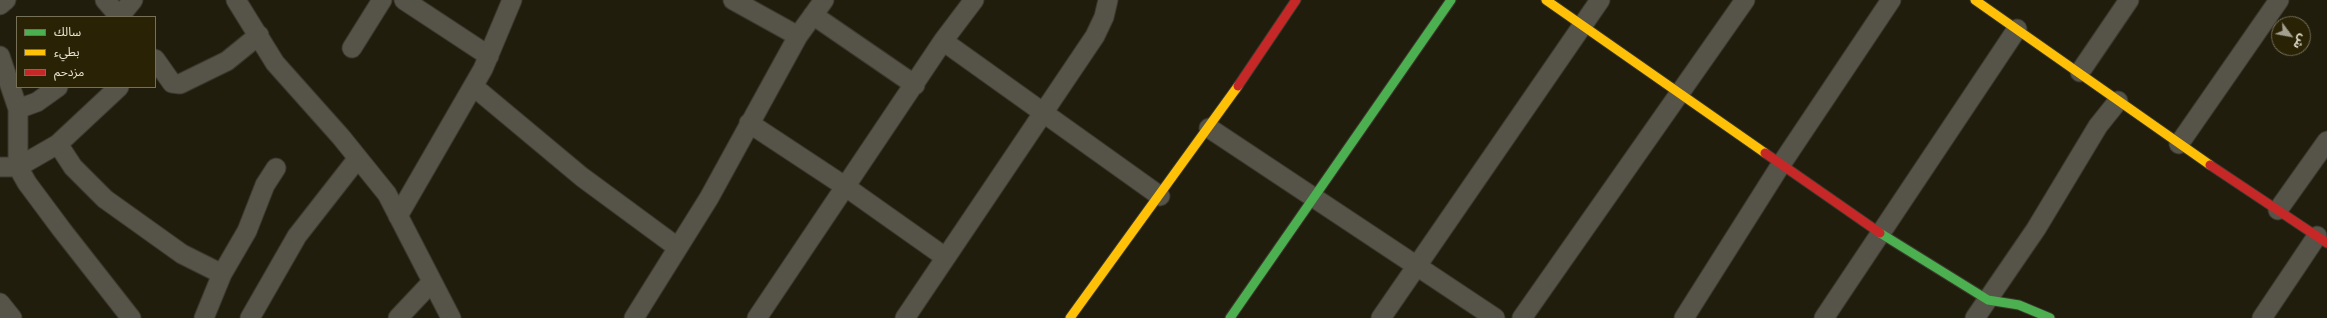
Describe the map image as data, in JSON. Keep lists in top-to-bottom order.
{
  "legend": ["سالك", "بطيء", "مزدحم"],
  "north": "bottom right"
}
